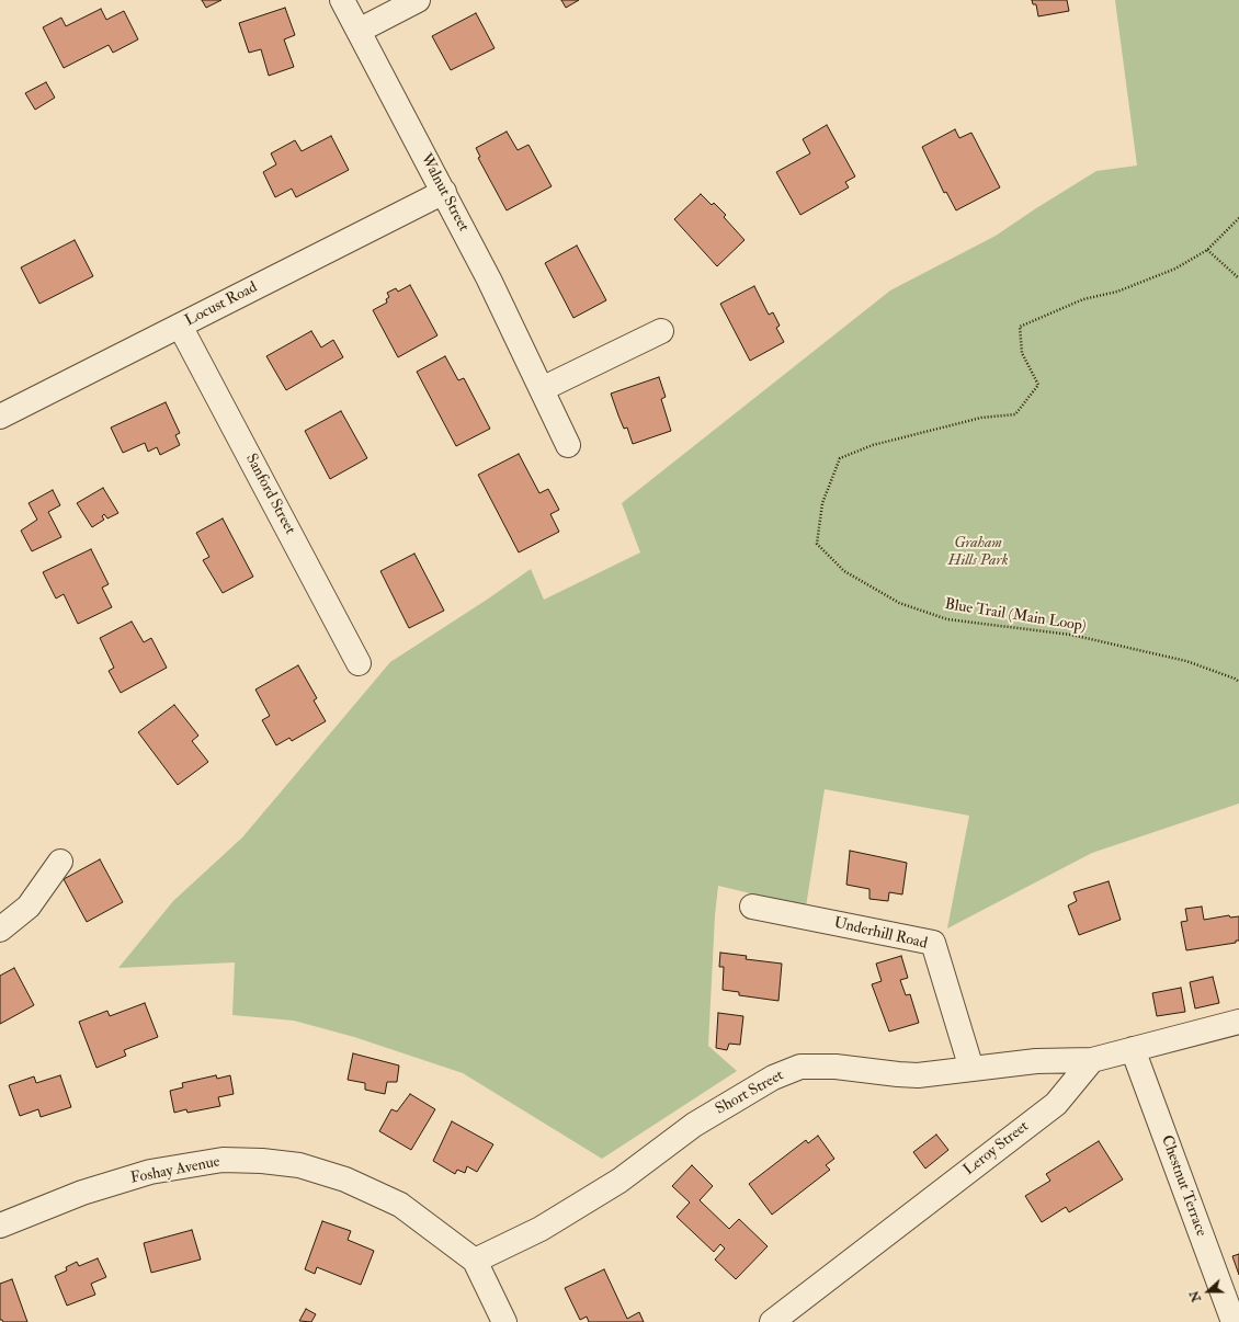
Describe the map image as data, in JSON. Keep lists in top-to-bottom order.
{
  "streets": {
    "street": [
      "Walnut Street",
      "Locust Road",
      "Sanford Street",
      "Underhill Road",
      "Short Street",
      "Leroy Street",
      "Foshay Avenue",
      "Chestnut Terrace"
    ],
    "path": ["Blue Trail (Main Loop)"]
  },
  "crossings": [
    ["Walnut Street", "Locust Road"],
    ["Locust Road", "Sanford Street"],
    ["Underhill Road", "Short Street"],
    ["Short Street", "Leroy Street"],
    ["Short Street", "Foshay Avenue"]
  ],
  "parks": ["Graham Hills Park"],
  "north": "left"
}
